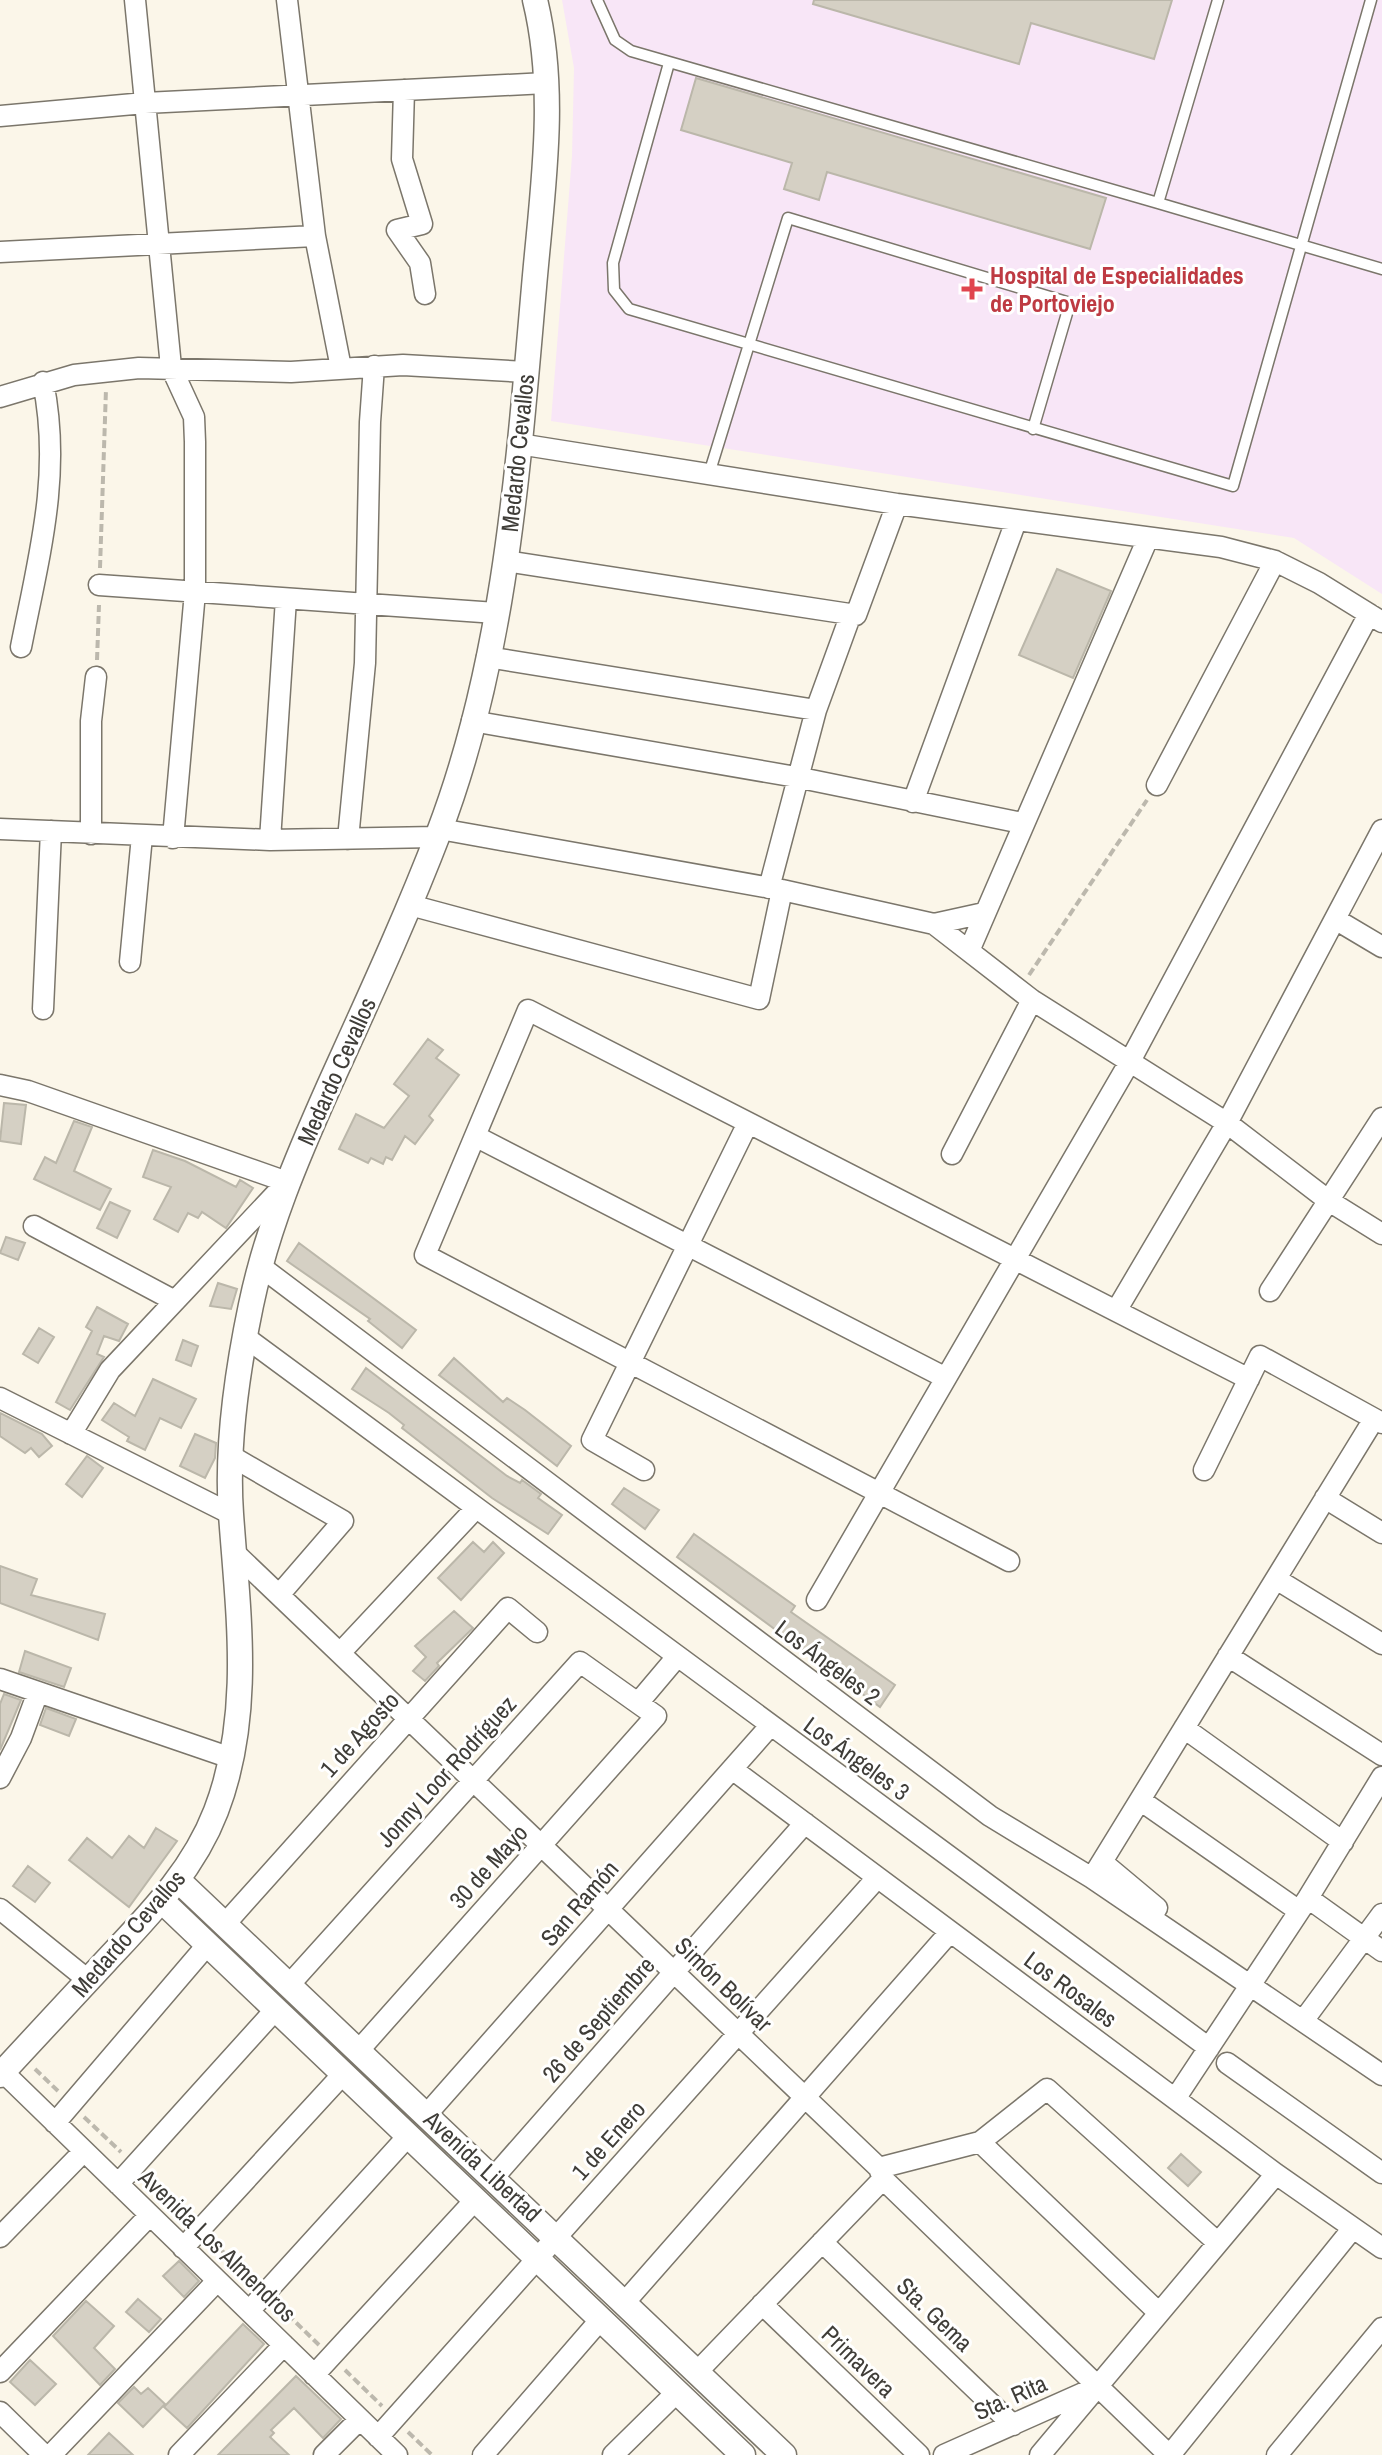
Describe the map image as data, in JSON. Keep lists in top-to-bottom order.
{
  "streets": {
    "street": [
      "Medardo Cevallos",
      "Los Ángeles 2",
      "1 de Agosto",
      "Los Ángeles 3",
      "Jonny Loor Rodríguez",
      "30 de Mayo",
      "San Ramón",
      "Simón Bolívar",
      "Los Rosales",
      "26 de Septiembre",
      "1 de Enero",
      "Avenida Libertad",
      "Avenida Los Almendros",
      "Sta. Gema",
      "Primavera",
      "Sta. Rita"
    ]
  },
  "crossings": [
    ["Medardo Cevallos", "Los Ángeles 2"],
    ["Medardo Cevallos", "Los Ángeles 3"],
    ["Medardo Cevallos", "Simón Bolívar"],
    ["Medardo Cevallos", "Avenida Libertad"],
    ["Medardo Cevallos", "Avenida Los Almendros"],
    ["1 de Agosto", "Simón Bolívar"],
    ["1 de Agosto", "Avenida Libertad"],
    ["Los Ángeles 3", "San Ramón"],
    ["Jonny Loor Rodríguez", "30 de Mayo"],
    ["Jonny Loor Rodríguez", "Simón Bolívar"],
    ["Jonny Loor Rodríguez", "Avenida Libertad"],
    ["30 de Mayo", "Simón Bolívar"],
    ["30 de Mayo", "Avenida Libertad"],
    ["San Ramón", "Simón Bolívar"],
    ["San Ramón", "Los Rosales"],
    ["San Ramón", "Avenida Libertad"],
    ["Simón Bolívar", "26 de Septiembre"],
    ["Simón Bolívar", "1 de Enero"],
    ["Simón Bolívar", "Sta. Rita"],
    ["Los Rosales", "26 de Septiembre"],
    ["Los Rosales", "1 de Enero"],
    ["26 de Septiembre", "Avenida Libertad"],
    ["1 de Enero", "Avenida Libertad"],
    ["1 de Enero", "Avenida Los Almendros"],
    ["Sta. Gema", "Sta. Rita"]
  ],
  "places": {
    "health": ["Hospital de Especialidades de Portoviejo"]
  }
}
